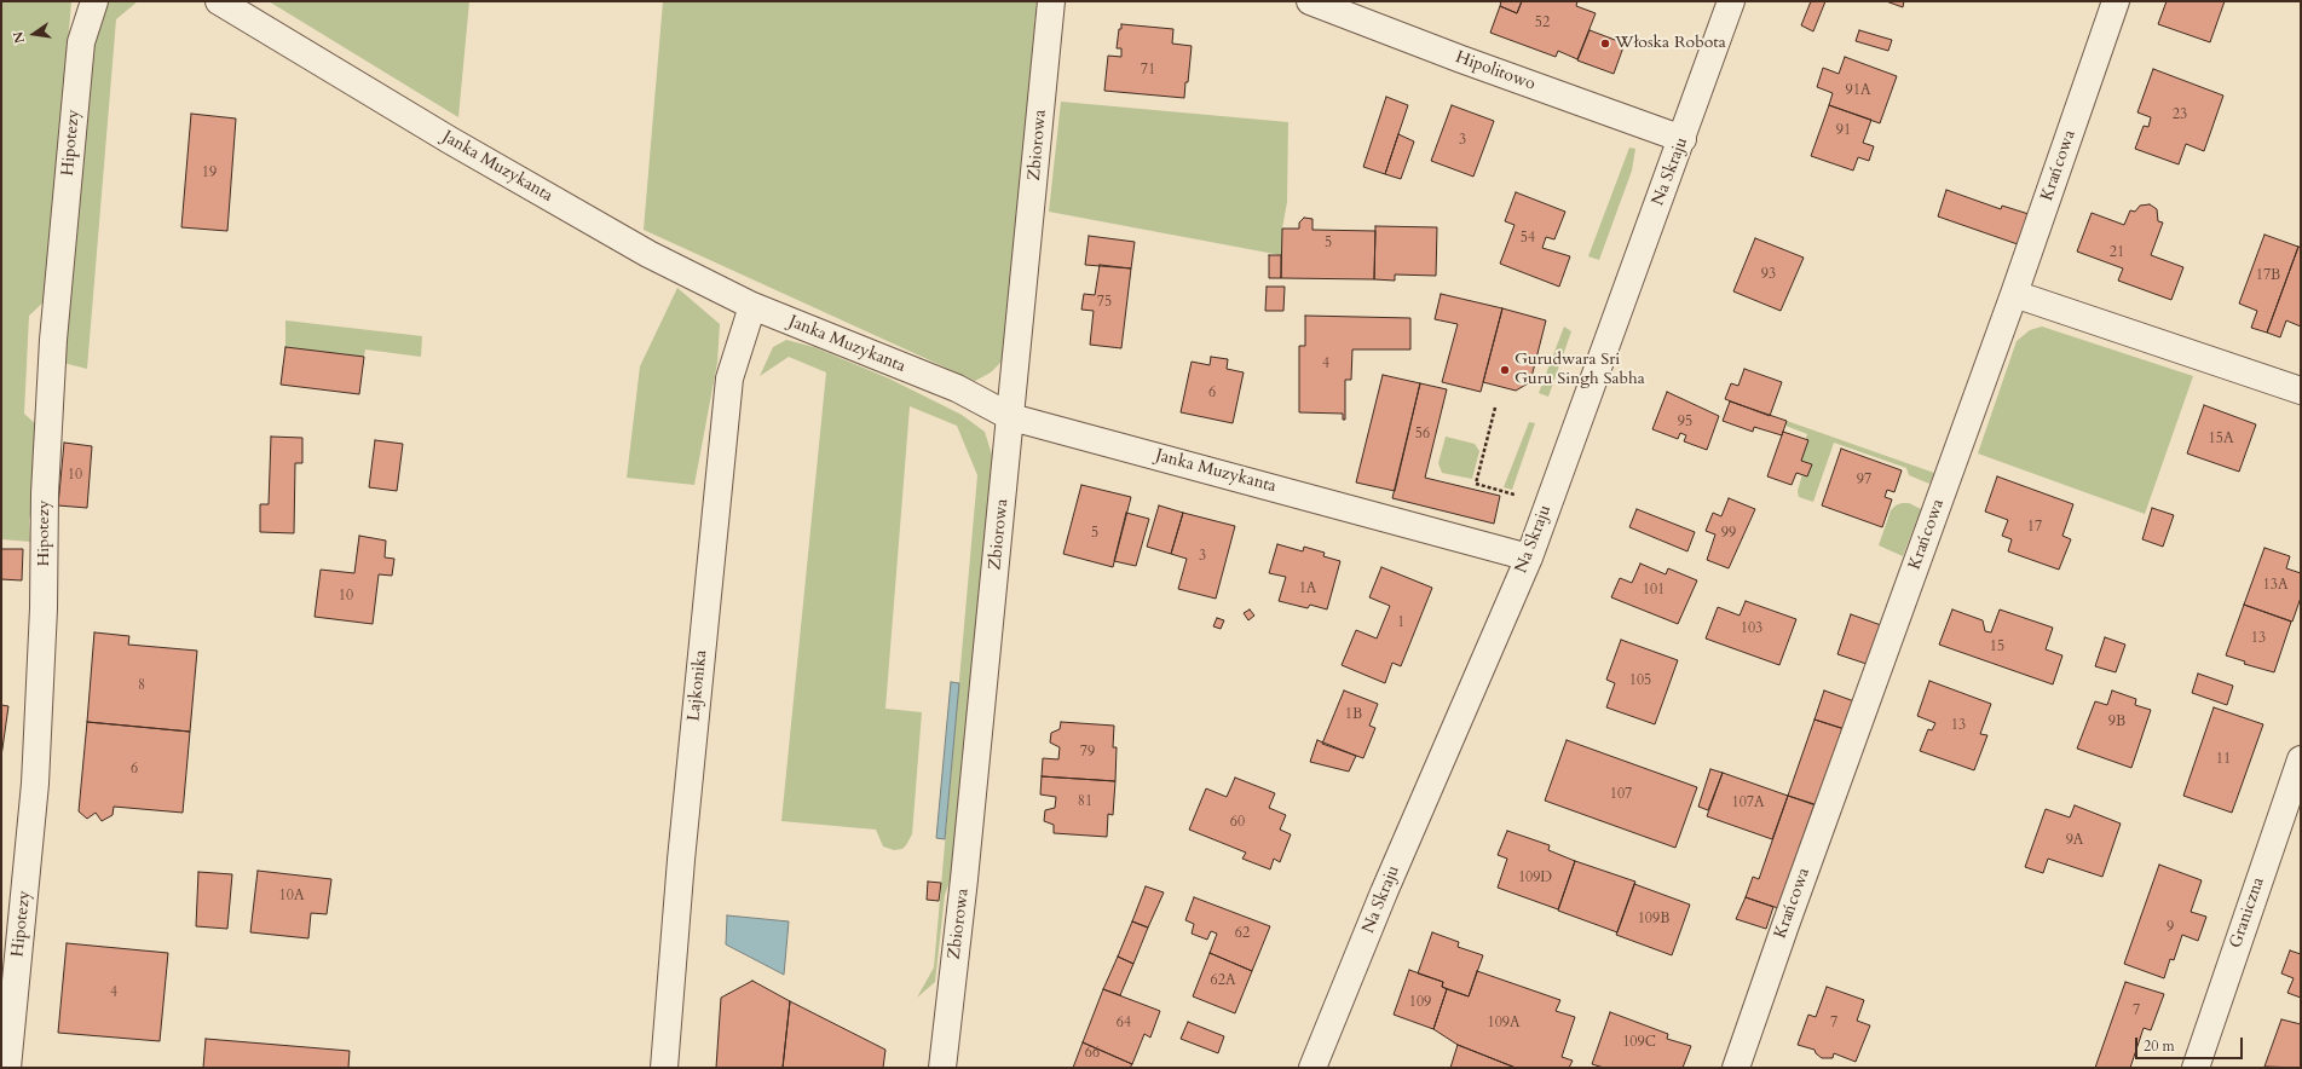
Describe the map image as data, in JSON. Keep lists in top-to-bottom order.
{
  "streets": {
    "street": [
      "Hipolitowo",
      "Hipotezy",
      "Zbiorowa",
      "Krańcowa",
      "Janka Muzykanta",
      "Na Skraju",
      "Lajkonika",
      "Graniczna"
    ]
  },
  "crossings": [
    ["Hipolitowo", "Na Skraju"],
    ["Zbiorowa", "Janka Muzykanta"],
    ["Janka Muzykanta", "Na Skraju"],
    ["Janka Muzykanta", "Lajkonika"]
  ],
  "places": ["Włoska Robota", "Gurudwara Sri Guru Singh Sabha"],
  "house_numbers": [
    "52",
    "71",
    "91A",
    "23",
    "91",
    "3",
    "19",
    "54",
    "5",
    "21",
    "93",
    "17B",
    "75",
    "4",
    "6",
    "95",
    "56",
    "15A",
    "10",
    "97",
    "17",
    "5",
    "99",
    "3",
    "13A",
    "1A",
    "101",
    "10",
    "1",
    "103",
    "13",
    "15",
    "105",
    "8",
    "1B",
    "9B",
    "13",
    "79",
    "11",
    "6",
    "107",
    "81",
    "107A",
    "60",
    "9A",
    "109D",
    "10A",
    "109B",
    "9",
    "62",
    "62A",
    "4",
    "109",
    "7",
    "64",
    "109A",
    "7",
    "109C",
    "66"
  ],
  "scale_bar": "20 m",
  "north": "left"
}
